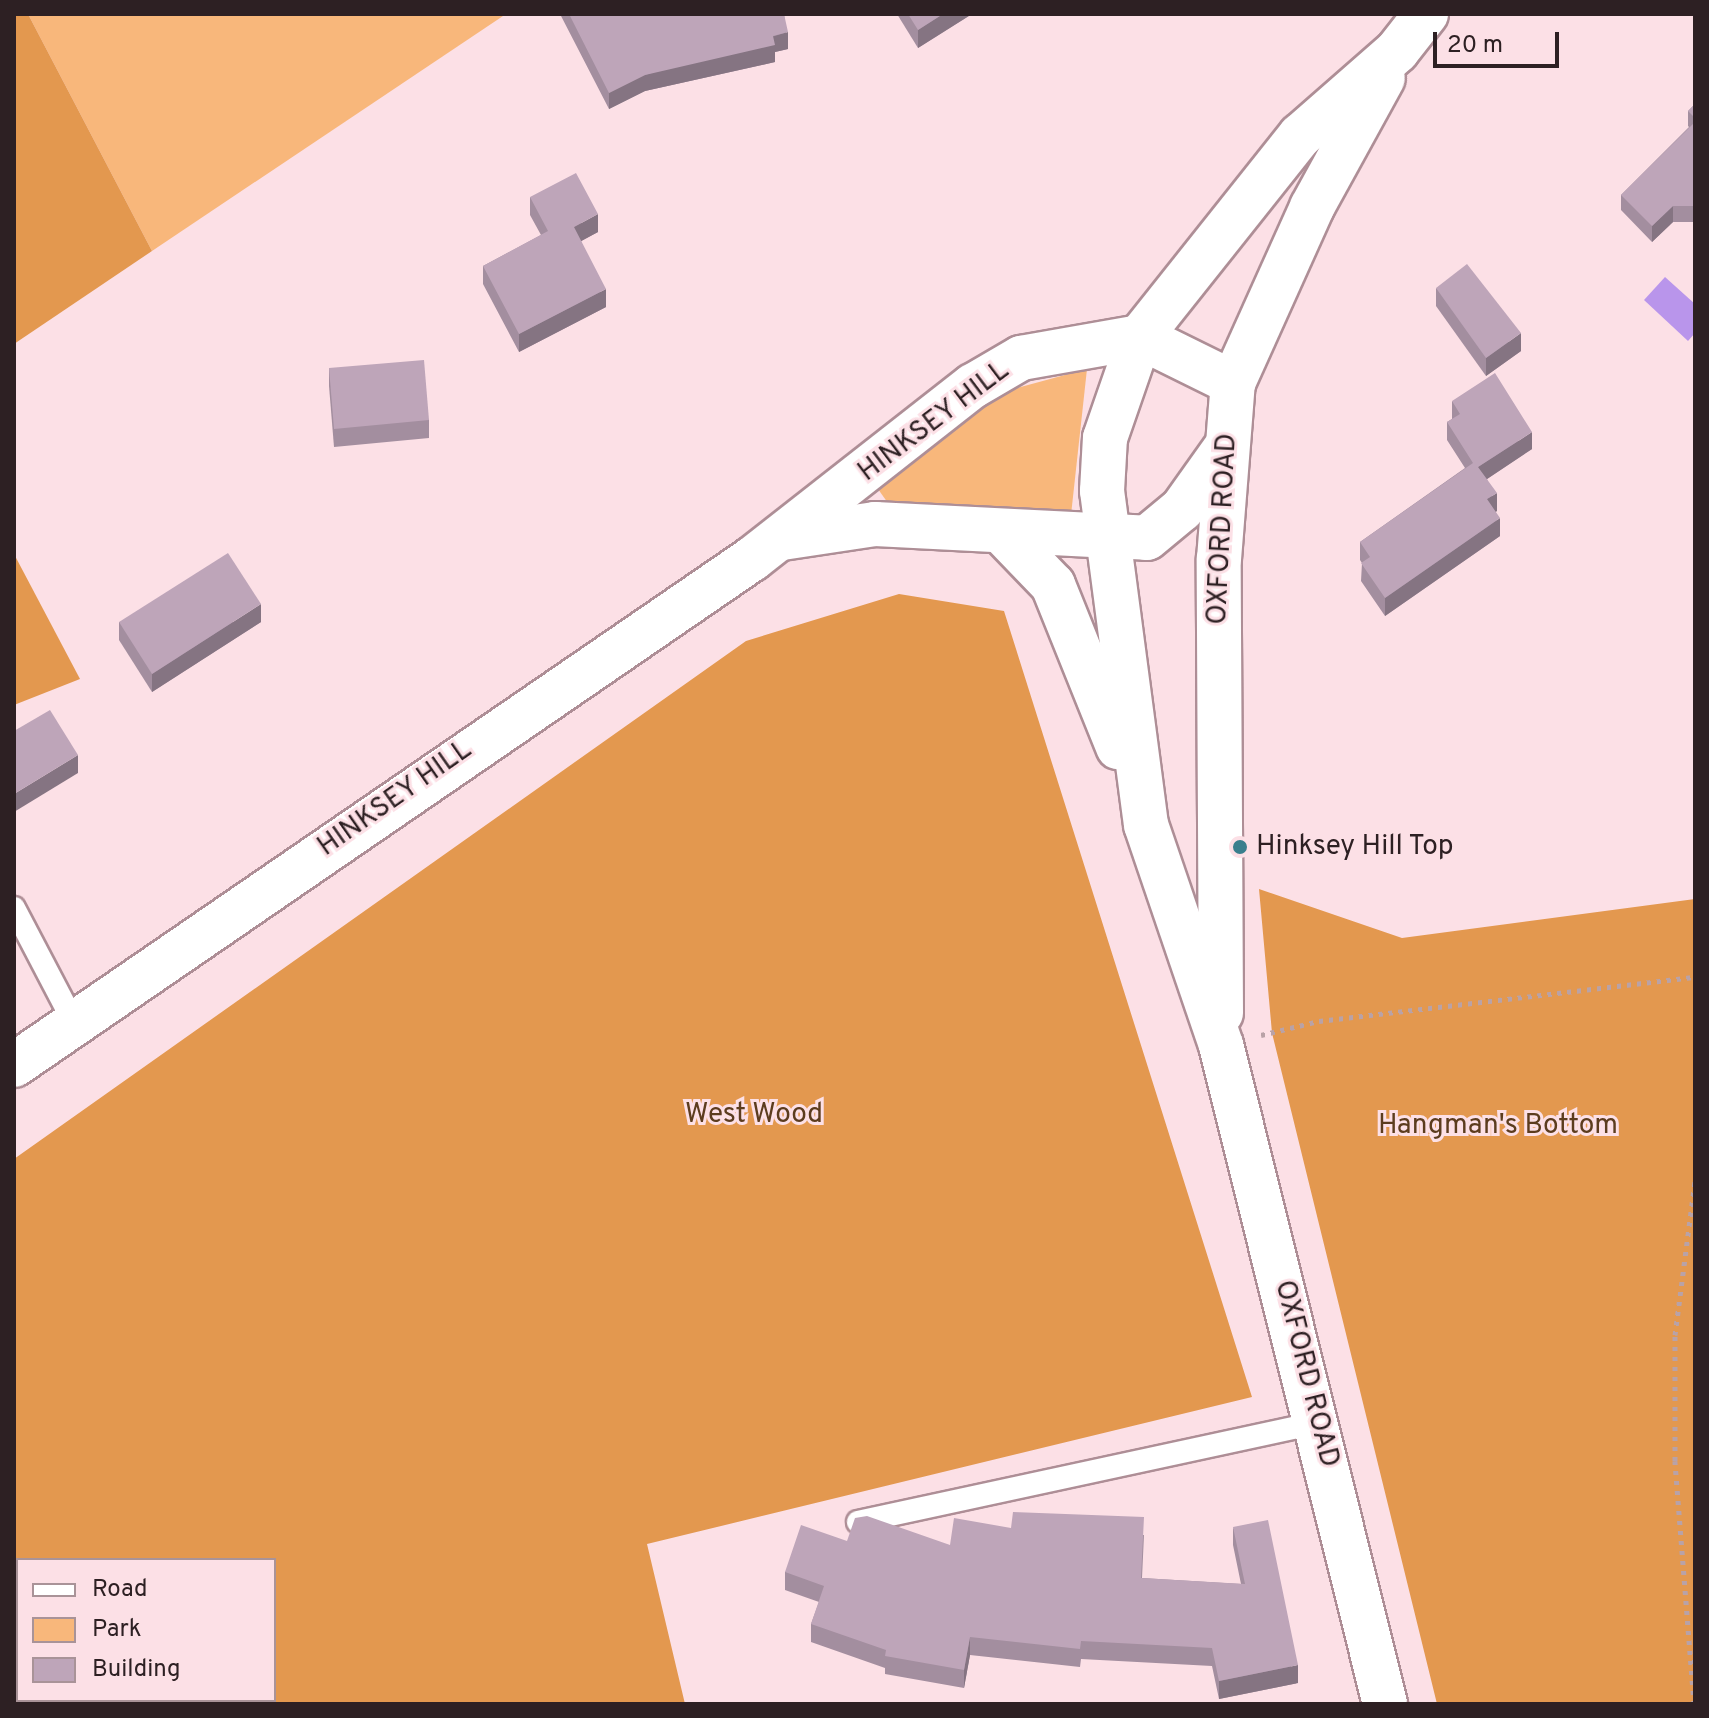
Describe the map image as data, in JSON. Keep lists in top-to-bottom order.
{
  "streets": {
    "street": ["HINKSEY HILL", "OXFORD ROAD"]
  },
  "crossings": [
    ["HINKSEY HILL", "OXFORD ROAD"]
  ],
  "parks": ["West Wood", "Hangman's Bottom"],
  "places": ["Hinksey Hill Top"],
  "legend": ["Road", "Park", "Building"],
  "scale_bar": "20 m"
}
